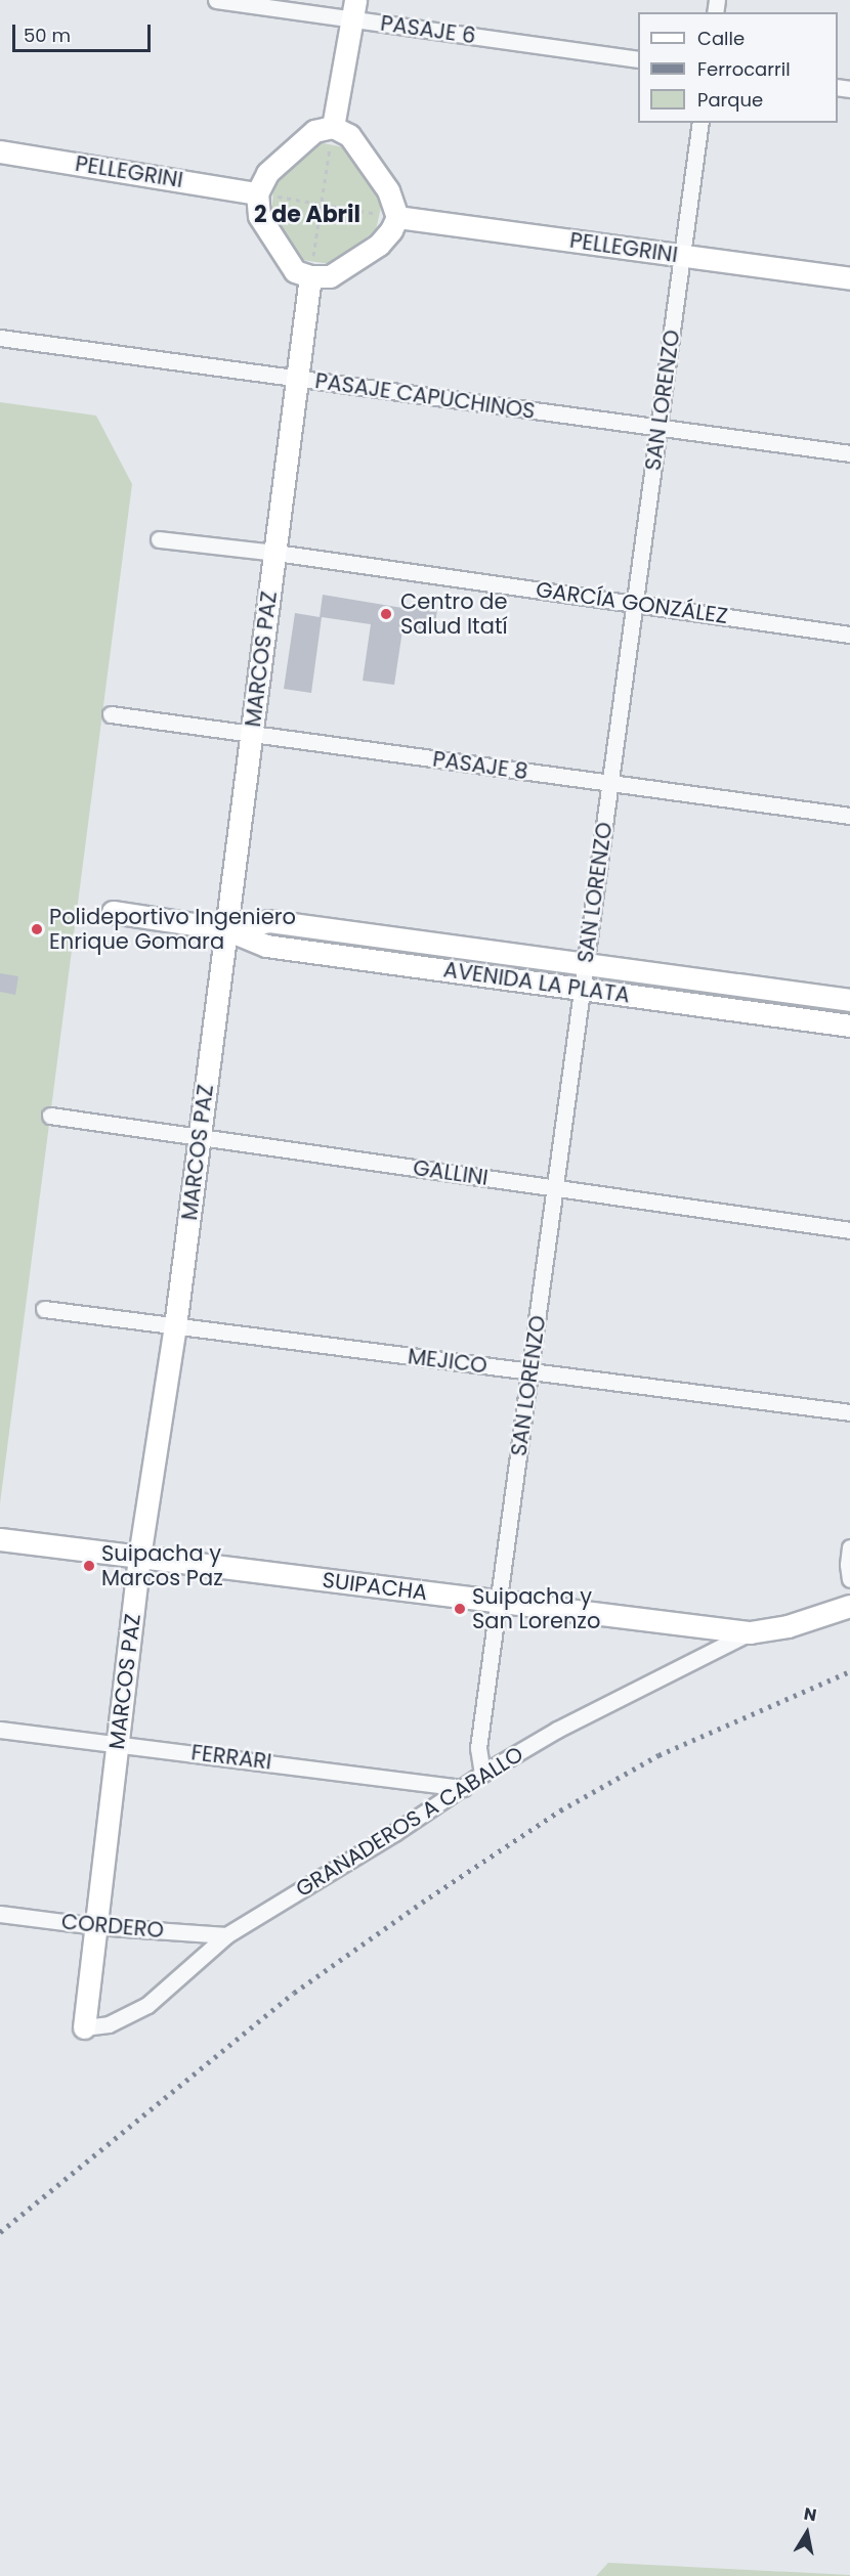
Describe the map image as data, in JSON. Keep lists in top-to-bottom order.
{
  "streets": {
    "street": [
      "PASAJE 6",
      "PELLEGRINI",
      "PASAJE CAPUCHINOS",
      "SAN LORENZO",
      "GARCÍA GONZÁLEZ",
      "MARCOS PAZ",
      "PASAJE 8",
      "AVENIDA LA PLATA",
      "GALLINI",
      "MEJICO",
      "SUIPACHA",
      "FERRARI",
      "GRANADEROS A CABALLO",
      "CORDERO"
    ]
  },
  "crossings": [
    ["PELLEGRINI", "SAN LORENZO"],
    ["PASAJE CAPUCHINOS", "SAN LORENZO"],
    ["PASAJE CAPUCHINOS", "MARCOS PAZ"],
    ["SAN LORENZO", "GARCÍA GONZÁLEZ"],
    ["SAN LORENZO", "PASAJE 8"],
    ["SAN LORENZO", "AVENIDA LA PLATA"],
    ["SAN LORENZO", "GALLINI"],
    ["SAN LORENZO", "MEJICO"],
    ["SAN LORENZO", "SUIPACHA"],
    ["SAN LORENZO", "GRANADEROS A CABALLO"],
    ["GARCÍA GONZÁLEZ", "MARCOS PAZ"],
    ["MARCOS PAZ", "PASAJE 8"],
    ["MARCOS PAZ", "AVENIDA LA PLATA"],
    ["MARCOS PAZ", "GALLINI"],
    ["MARCOS PAZ", "MEJICO"],
    ["MARCOS PAZ", "SUIPACHA"],
    ["MARCOS PAZ", "FERRARI"],
    ["MARCOS PAZ", "GRANADEROS A CABALLO"],
    ["MARCOS PAZ", "CORDERO"],
    ["SUIPACHA", "GRANADEROS A CABALLO"],
    ["FERRARI", "GRANADEROS A CABALLO"],
    ["GRANADEROS A CABALLO", "CORDERO"]
  ],
  "districts": ["2 de Abril"],
  "places": [
    "Centro de Salud Itatí",
    "Polideportivo Ingeniero Enrique Gomara",
    "Suipacha y Marcos Paz",
    "Suipacha y San Lorenzo"
  ],
  "legend": ["Calle", "Ferrocarril", "Parque"],
  "scale_bar": "50 m",
  "north": "top"
}
